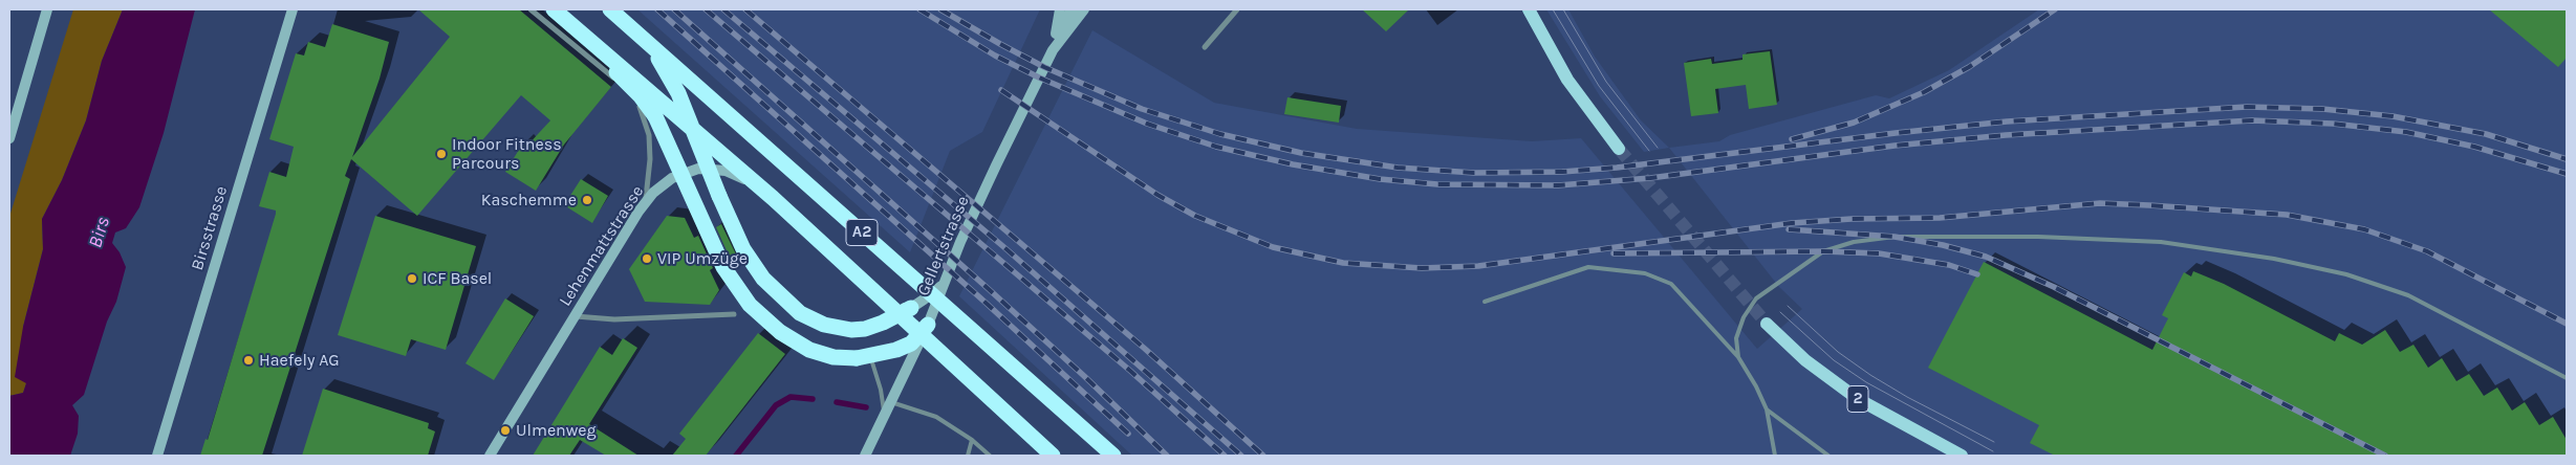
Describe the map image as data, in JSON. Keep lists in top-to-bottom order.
{
  "streets": {
    "highway": ["A2"],
    "main road": ["2"],
    "street": ["Birsstrasse", "Lehenmattstrasse", "Gellertstrasse"]
  },
  "water": ["Birs"],
  "places": [
    "Indoor Fitness Parcours",
    "Kaschemme",
    "VIP Umzüge",
    "ICF Basel",
    "Haefely AG",
    "Ulmenweg"
  ]
}
